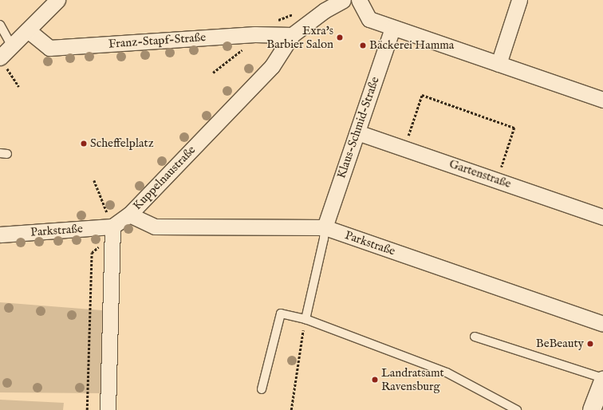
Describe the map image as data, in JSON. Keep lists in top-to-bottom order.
{
  "streets": {
    "street": [
      "Franz-Stapf-Straße",
      "Klaus-Schmid-Straße",
      "Gartenstraße",
      "Kuppelnaustraße",
      "Parkstraße"
    ]
  },
  "crossings": [
    ["Franz-Stapf-Straße", "Kuppelnaustraße"],
    ["Klaus-Schmid-Straße", "Gartenstraße"],
    ["Klaus-Schmid-Straße", "Parkstraße"],
    ["Kuppelnaustraße", "Parkstraße"]
  ],
  "places": [
    "Exra's Barbier Salon",
    "Bäckerei Hamma",
    "Scheffelplatz",
    "BeBeauty",
    "Landratsamt Ravensburg"
  ]
}
